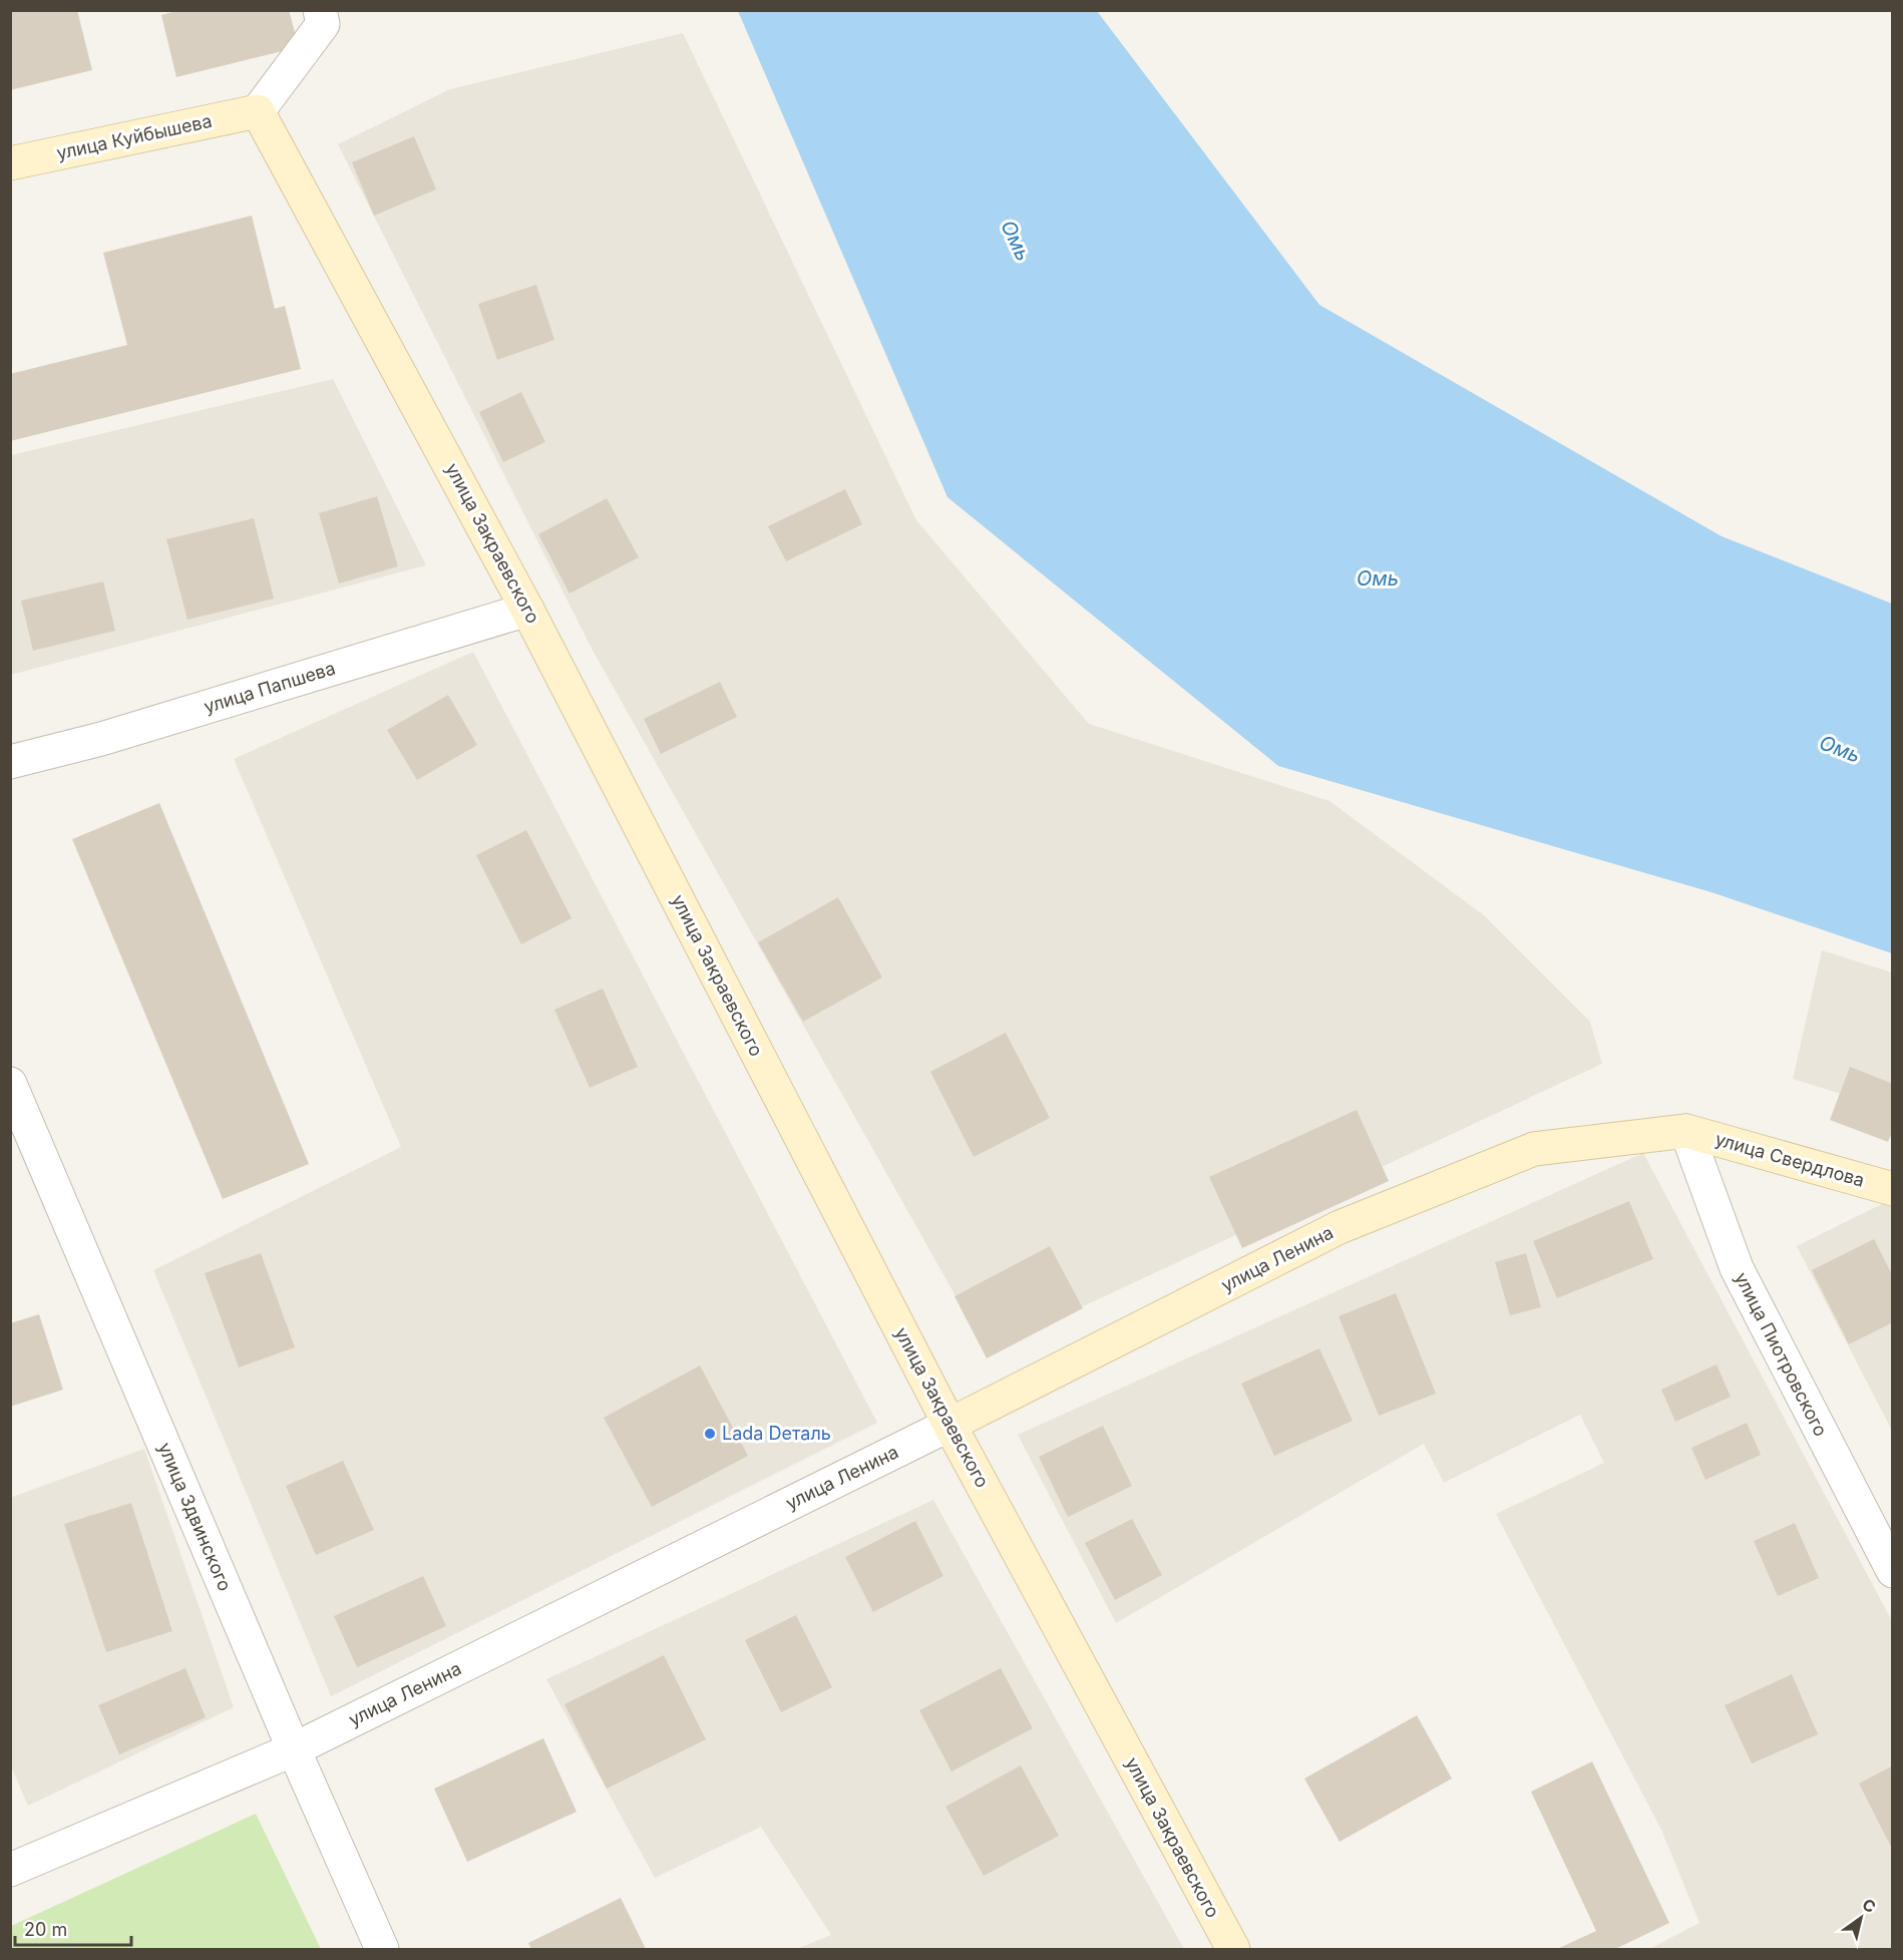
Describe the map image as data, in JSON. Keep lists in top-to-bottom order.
{
  "streets": {
    "street": [
      "улица Куйбышева",
      "улица Закраевского",
      "улица Папшева",
      "улица Свердлова",
      "улица Ленина",
      "улица Пиотровского",
      "улица Здвинского"
    ]
  },
  "crossings": [
    ["улица Куйбышева", "улица Закраевского"],
    ["улица Закраевского", "улица Папшева"],
    ["улица Закраевского", "улица Ленина"],
    ["улица Свердлова", "улица Ленина"],
    ["улица Свердлова", "улица Пиотровского"],
    ["улица Ленина", "улица Пиотровского"],
    ["улица Ленина", "улица Здвинского"]
  ],
  "water": ["Омь"],
  "places": ["Lada Dеталь"],
  "scale_bar": "20 m",
  "north": "top right"
}
